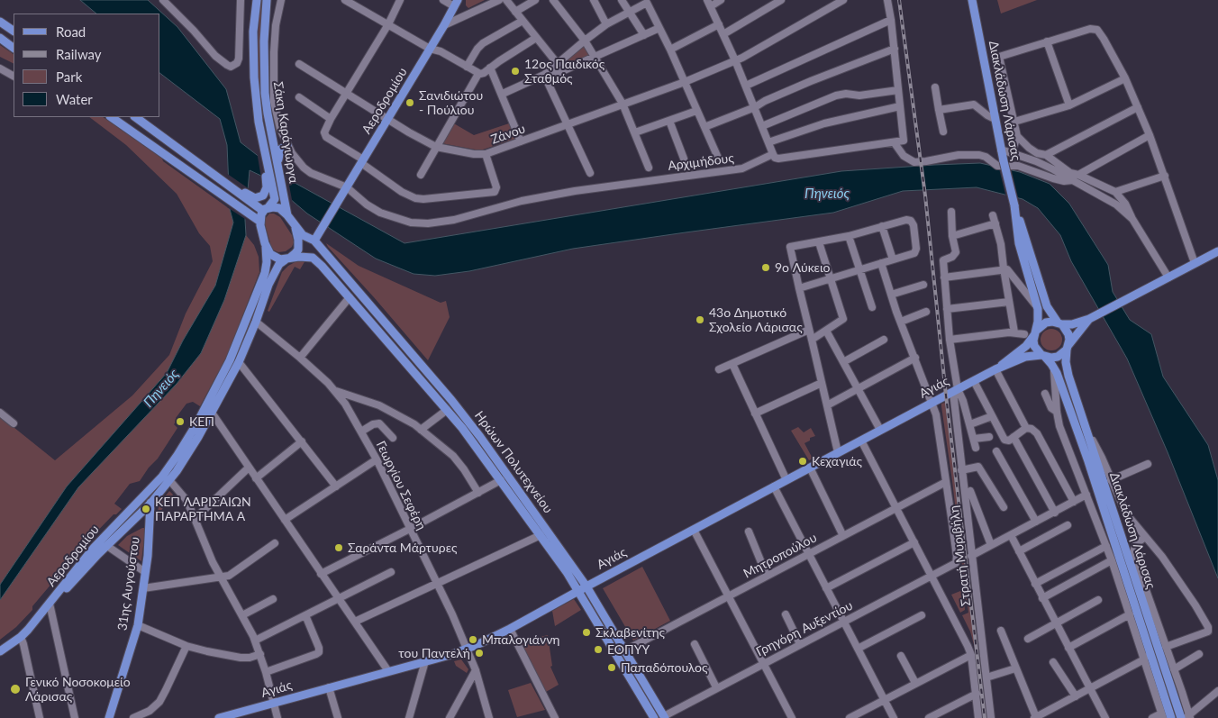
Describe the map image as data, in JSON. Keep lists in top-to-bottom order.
{
  "streets": {
    "main road": [
      "Αεροδρομίου",
      "Διακλάδωση Λάρισας",
      "Σάκη Καράγιωργα",
      "Αγιάς",
      "Ηρώων Πολυτεχνείου",
      "31ης Αυγούστου"
    ],
    "street": [
      "Ζάνου",
      "Αρχιμήδους",
      "Γεωργίου Σεφέρη",
      "Μητροπούλου",
      "Στρατή Μυριβήλη",
      "Γρηγόρη Αυξεντίου"
    ]
  },
  "crossings": [
    ["Αεροδρομίου", "Σάκη Καράγιωργα"],
    ["Αεροδρομίου", "Ζάνου"],
    ["Αεροδρομίου", "Ηρώων Πολυτεχνείου"],
    ["Αεροδρομίου", "Γεωργίου Σεφέρη"],
    ["Αεροδρομίου", "31ης Αυγούστου"],
    ["Διακλάδωση Λάρισας", "Αγιάς"],
    ["Σάκη Καράγιωργα", "Αρχιμήδους"],
    ["Σάκη Καράγιωργα", "Ηρώων Πολυτεχνείου"],
    ["Αγιάς", "Ηρώων Πολυτεχνείου"],
    ["Αγιάς", "Γεωργίου Σεφέρη"],
    ["Αγιάς", "Στρατή Μυριβήλη"],
    ["Ηρώων Πολυτεχνείου", "Μητροπούλου"],
    ["Ηρώων Πολυτεχνείου", "Γρηγόρη Αυξεντίου"],
    ["Μητροπούλου", "Γρηγόρη Αυξεντίου"]
  ],
  "water": ["Πηνειός"],
  "places": [
    "12ος Παιδικός Σταθμός",
    "Σανιδιώτου - Πούλιου",
    "9ο Λύκειο",
    "43ο Δημοτικό Σχολείο Λάρισας",
    "ΚΕΠ",
    "Κεχαγιάς",
    "ΚΕΠ ΛΑΡΙΣΑΙΩΝ ΠΑΡΑΡΤΗΜΑ A",
    "Σαράντα Μάρτυρες",
    "Σκλαβενίτης",
    "Μπαλογιάννη",
    "ΕΟΠΥΥ",
    "του Παντελή",
    "Παπαδόπουλος",
    "Γενικό Νοσοκομείο Λάρισας"
  ],
  "legend": [
    "Road",
    "Railway",
    "Park",
    "Water"
  ]
}
